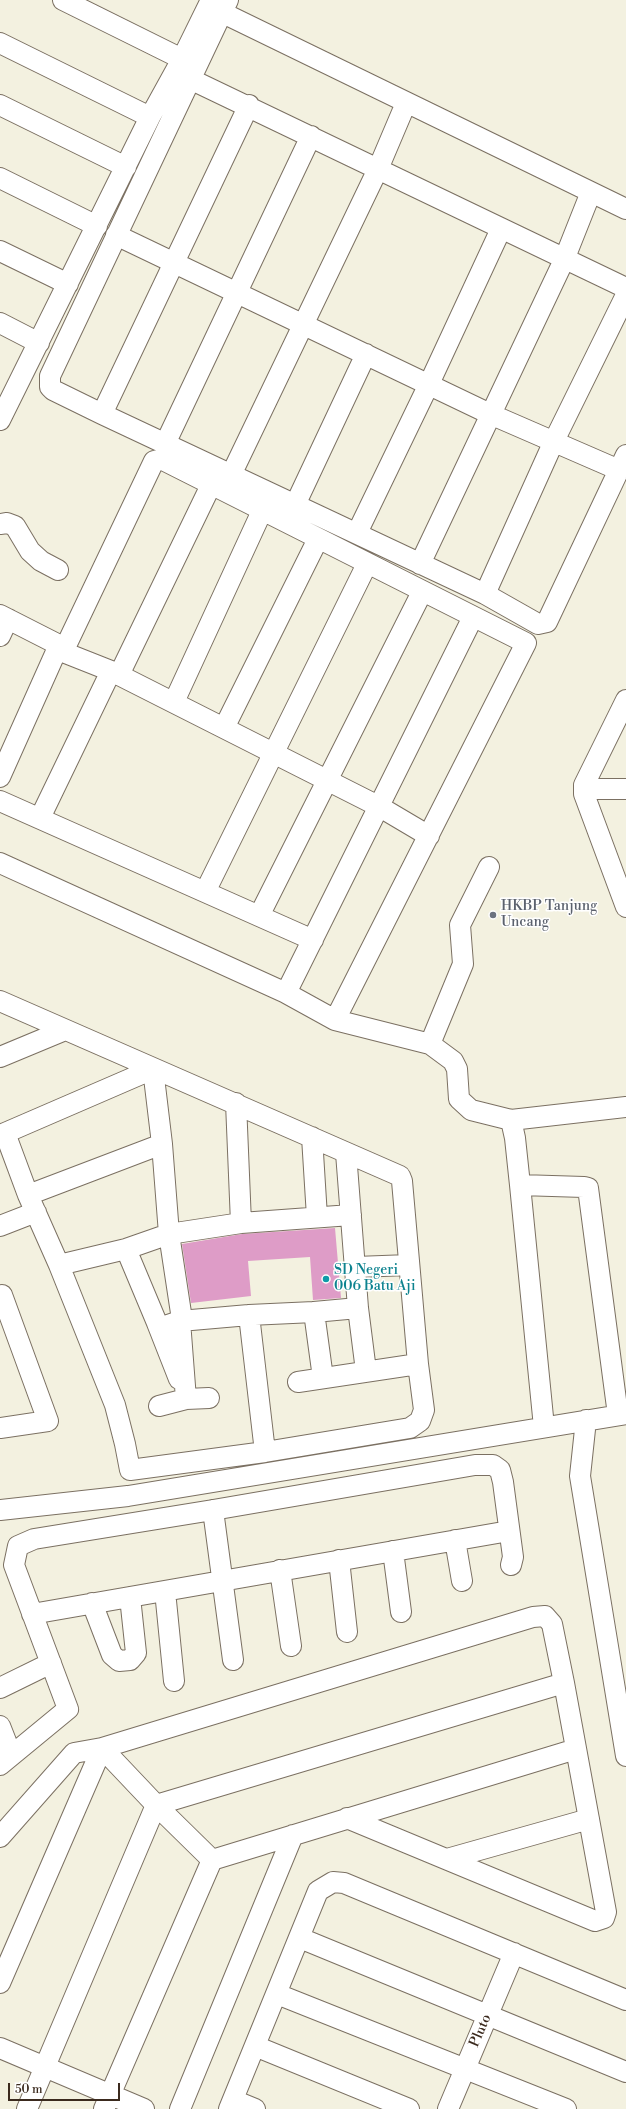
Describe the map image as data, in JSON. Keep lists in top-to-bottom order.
{
  "streets": {
    "street": ["Pluto"]
  },
  "places": ["HKBP Tanjung Uncang", "SD Negeri 006 Batu Aji"],
  "scale_bar": "50 m"
}
